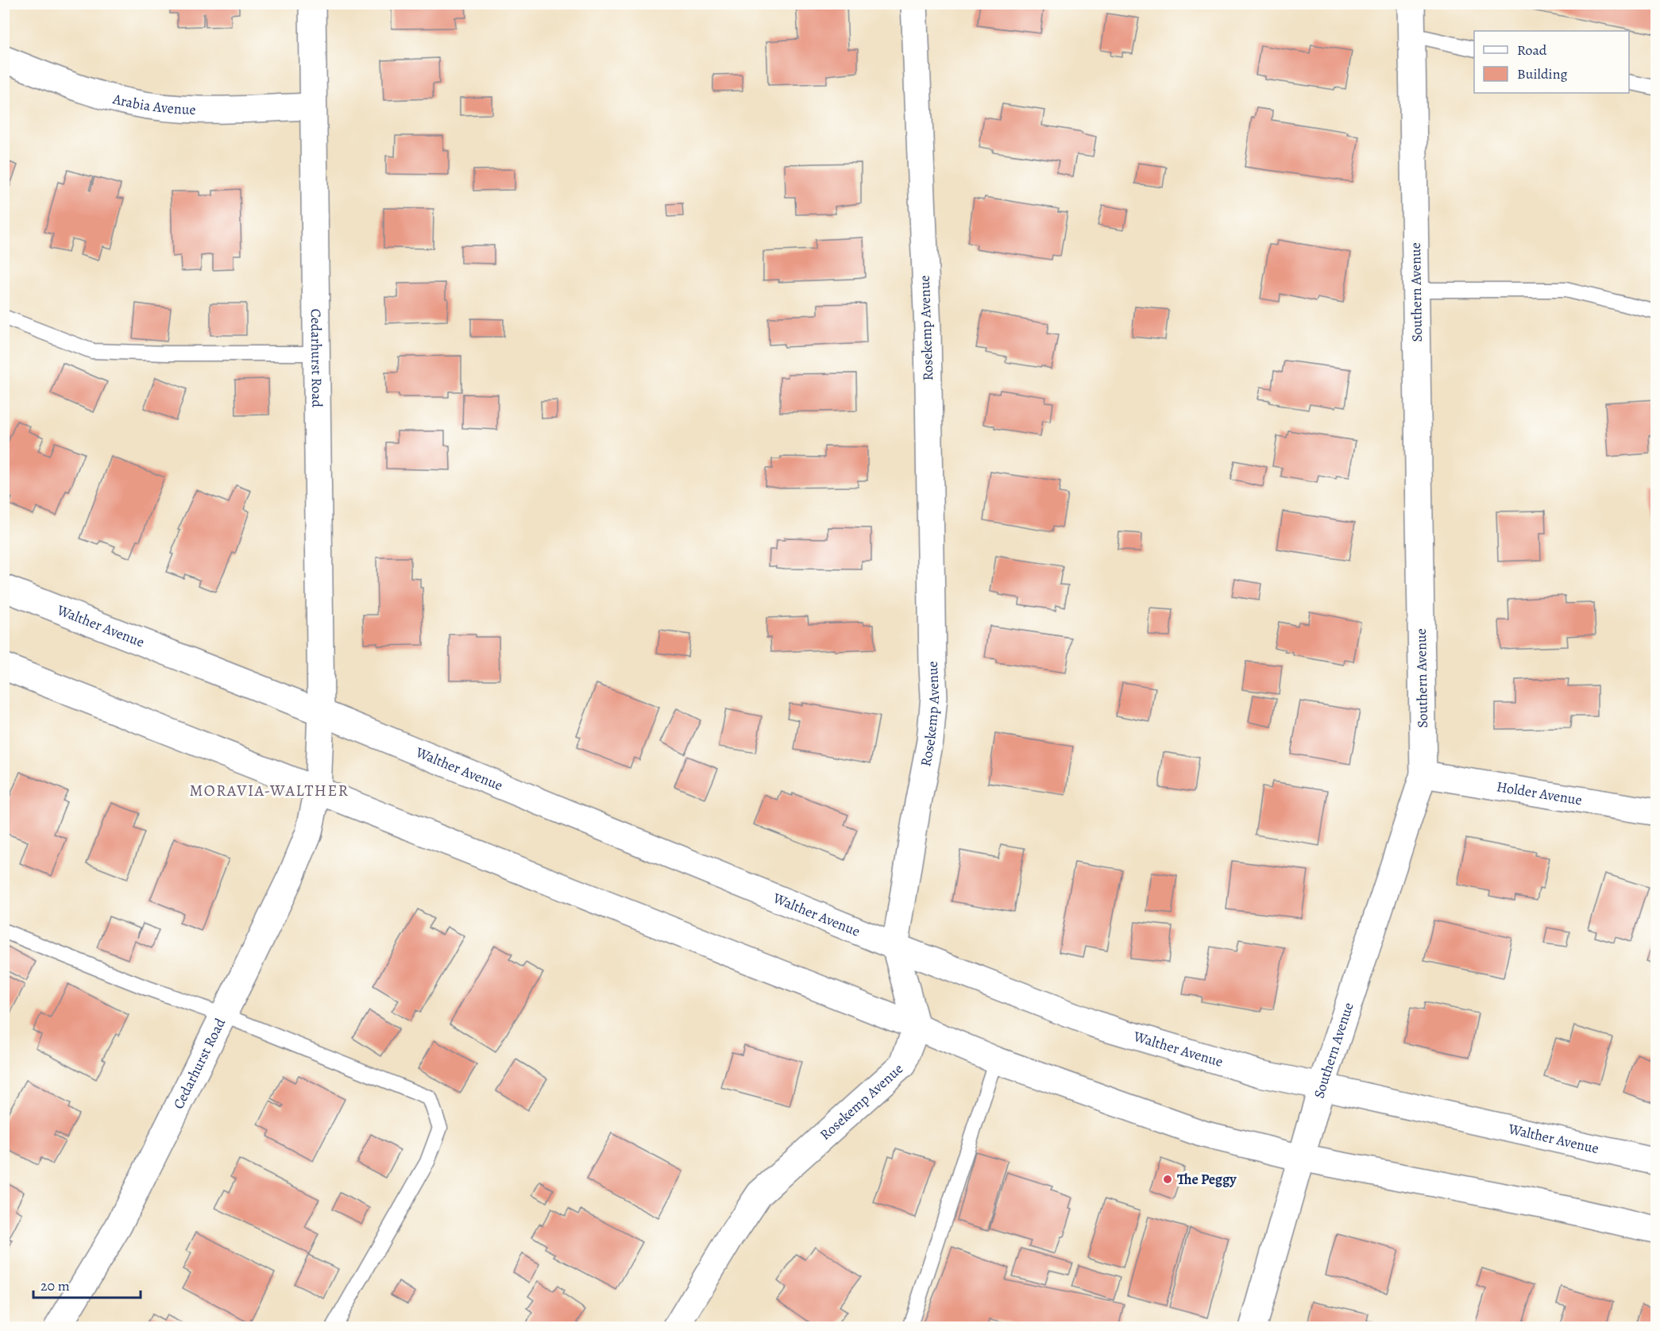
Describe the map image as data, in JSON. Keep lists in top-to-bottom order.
{
  "streets": {
    "street": [
      "Arabia Avenue",
      "Southern Avenue",
      "Rosekemp Avenue",
      "Cedarhurst Road",
      "Walther Avenue",
      "Holder Avenue"
    ]
  },
  "crossings": [
    ["Arabia Avenue", "Cedarhurst Road"],
    ["Southern Avenue", "Walther Avenue"],
    ["Southern Avenue", "Holder Avenue"],
    ["Rosekemp Avenue", "Walther Avenue"],
    ["Cedarhurst Road", "Walther Avenue"]
  ],
  "districts": ["MORAVIA-WALTHER"],
  "places": ["The Peggy"],
  "legend": ["Road", "Building"],
  "scale_bar": "20 m"
}
